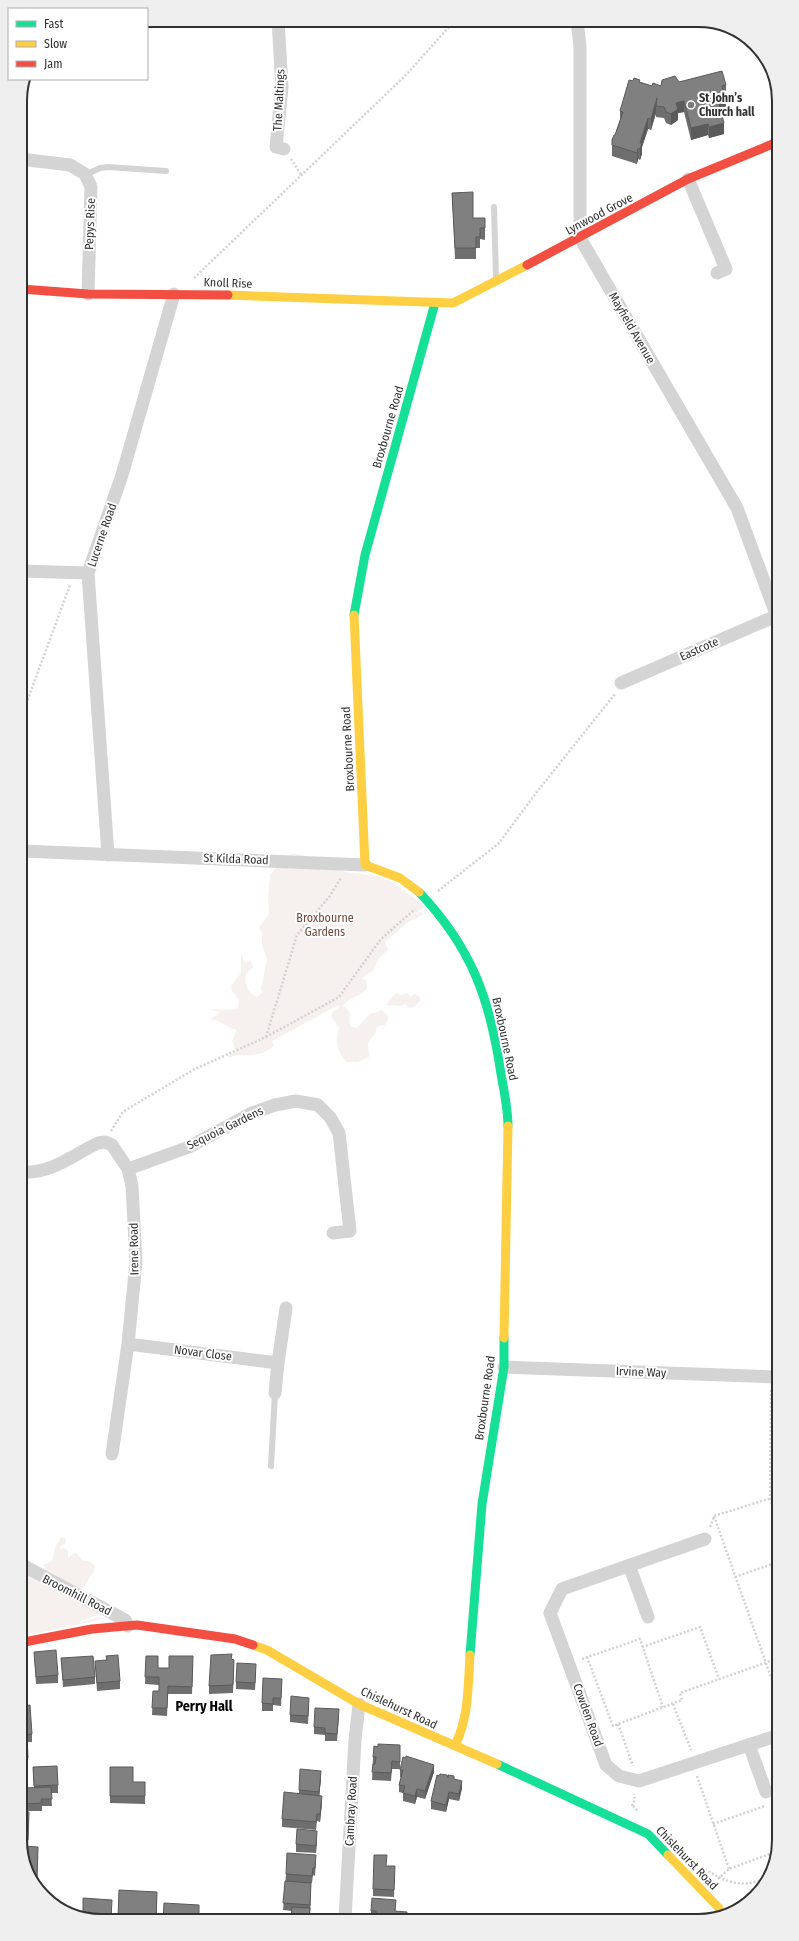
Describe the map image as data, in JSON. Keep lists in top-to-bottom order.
{
  "streets": {
    "street": [
      "The Maltings",
      "Lynwood Grove",
      "Pepys Rise",
      "Knoll Rise",
      "Mayfield Avenue",
      "Broxbourne Road",
      "Lucerne Road",
      "Eastcote",
      "St Kilda Road",
      "Sequoia Gardens",
      "Irene Road",
      "Novar Close",
      "Irvine Way",
      "Broomhill Road",
      "Chislehurst Road",
      "Cowden Road",
      "Cambray Road"
    ]
  },
  "crossings": [
    ["Lynwood Grove", "Knoll Rise"],
    ["Lynwood Grove", "Mayfield Avenue"],
    ["Lynwood Grove", "Broxbourne Road"],
    ["Pepys Rise", "Knoll Rise"],
    ["Knoll Rise", "Broxbourne Road"],
    ["Knoll Rise", "Lucerne Road"],
    ["Broxbourne Road", "St Kilda Road"],
    ["Broxbourne Road", "Irvine Way"],
    ["Broxbourne Road", "Chislehurst Road"],
    ["Lucerne Road", "St Kilda Road"],
    ["Sequoia Gardens", "Irene Road"],
    ["Irene Road", "Novar Close"],
    ["Broomhill Road", "Chislehurst Road"],
    ["Chislehurst Road", "Cambray Road"]
  ],
  "districts": ["Perry Hall"],
  "parks": ["Broxbourne Gardens"],
  "places": ["St John’s Church hall"],
  "legend": ["Fast", "Slow", "Jam"]
}
